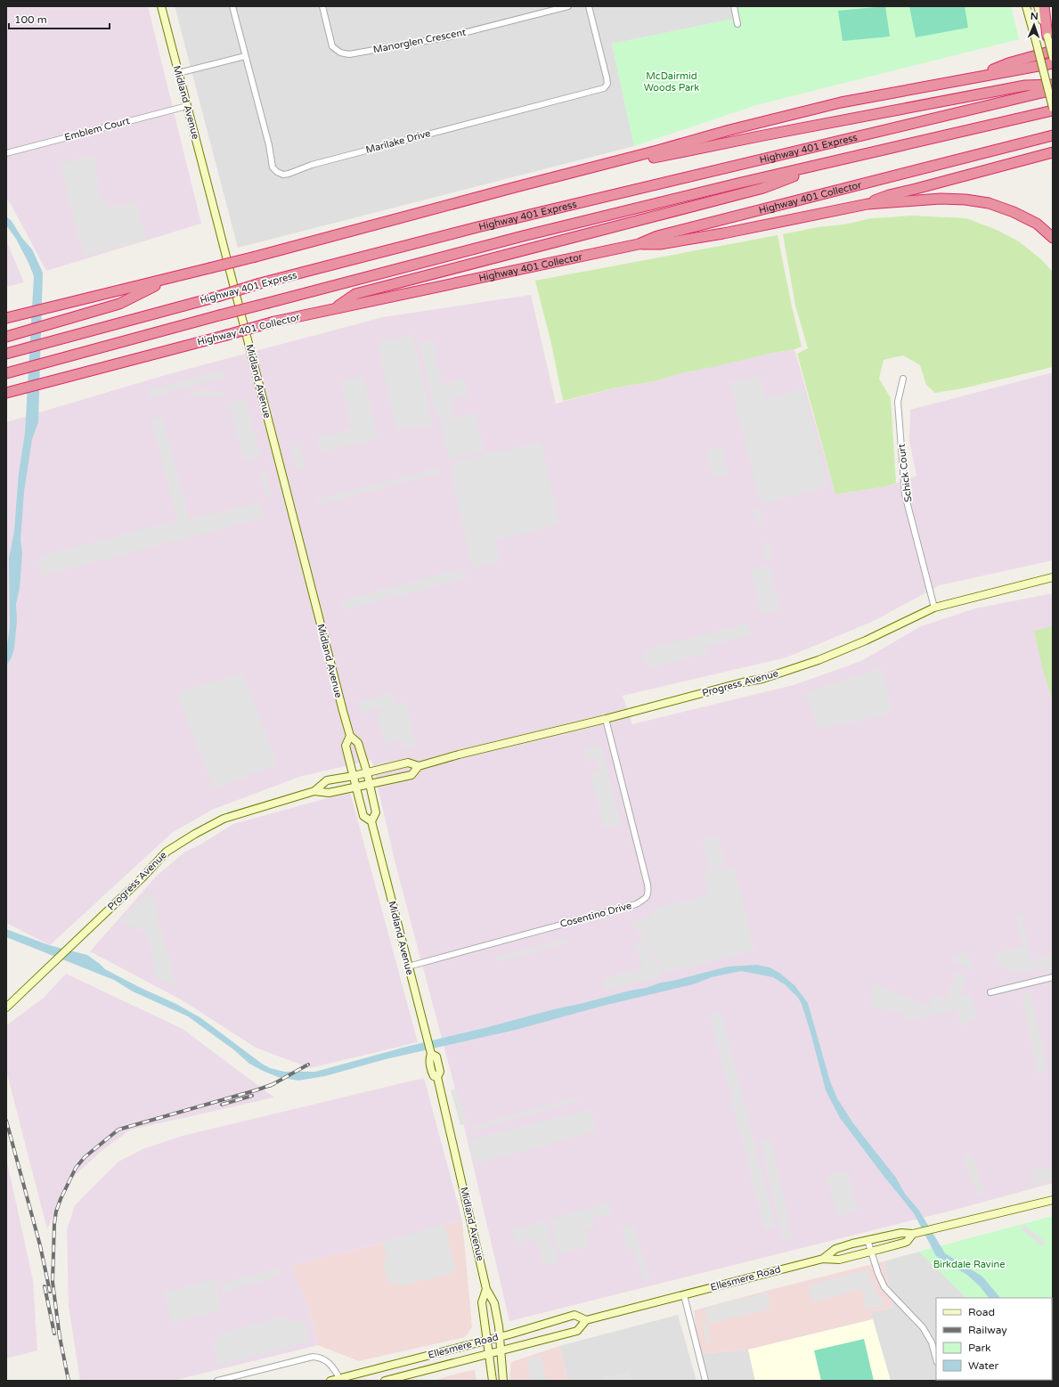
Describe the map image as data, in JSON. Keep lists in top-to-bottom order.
{
  "streets": {
    "highway": ["Highway 401 Express", "Highway 401 Collector"],
    "main road": ["Midland Avenue", "Progress Avenue", "Ellesmere Road"],
    "street": [
      "Manorglen Crescent",
      "Emblem Court",
      "Marilake Drive",
      "Schick Court",
      "Cosentino Drive"
    ]
  },
  "crossings": [
    ["Midland Avenue", "Emblem Court"],
    ["Midland Avenue", "Progress Avenue"],
    ["Midland Avenue", "Cosentino Drive"],
    ["Midland Avenue", "Ellesmere Road"],
    ["Schick Court", "Progress Avenue"],
    ["Progress Avenue", "Cosentino Drive"]
  ],
  "parks": ["McDairmid Woods Park", "Birkdale Ravine"],
  "legend": [
    "Road",
    "Railway",
    "Park",
    "Water"
  ],
  "scale_bar": "100 m",
  "north": "top"
}
